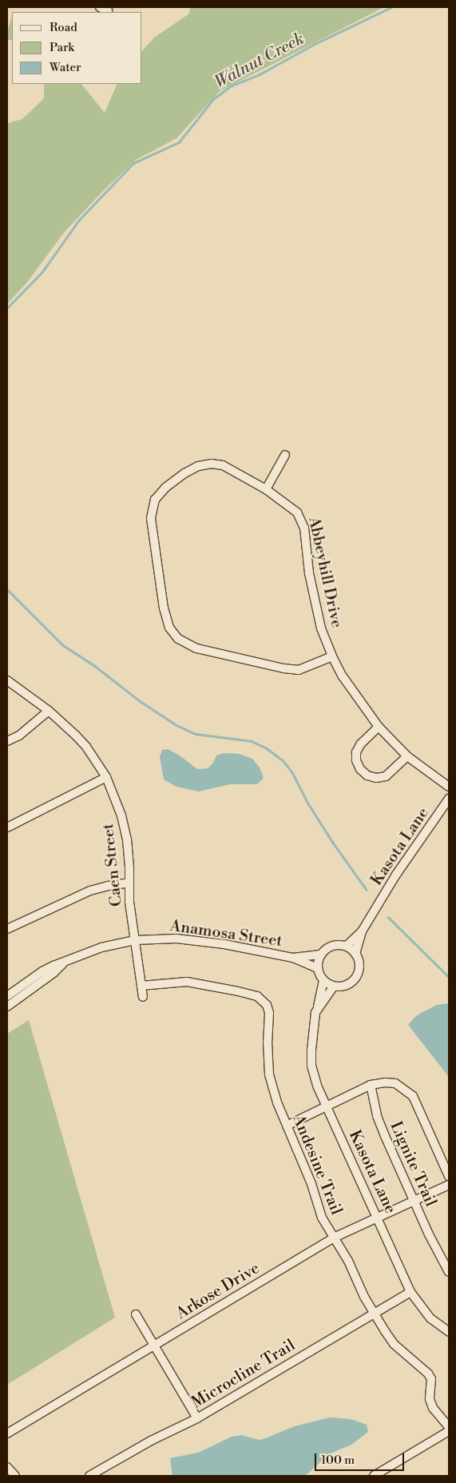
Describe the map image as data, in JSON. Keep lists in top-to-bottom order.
{
  "streets": {
    "street": [
      "Abbeyhill Drive",
      "Kasota Lane",
      "Caen Street",
      "Anamosa Street",
      "Lignite Trail",
      "Andesine Trail",
      "Arkose Drive",
      "Microcline Trail"
    ]
  },
  "crossings": [
    ["Kasota Lane", "Anamosa Street"],
    ["Kasota Lane", "Arkose Drive"],
    ["Kasota Lane", "Microcline Trail"],
    ["Caen Street", "Anamosa Street"],
    ["Caen Street", "Andesine Trail"],
    ["Lignite Trail", "Arkose Drive"],
    ["Andesine Trail", "Arkose Drive"],
    ["Andesine Trail", "Microcline Trail"]
  ],
  "water": ["Walnut Creek"],
  "legend": ["Road", "Park", "Water"],
  "scale_bar": "100 m"
}
